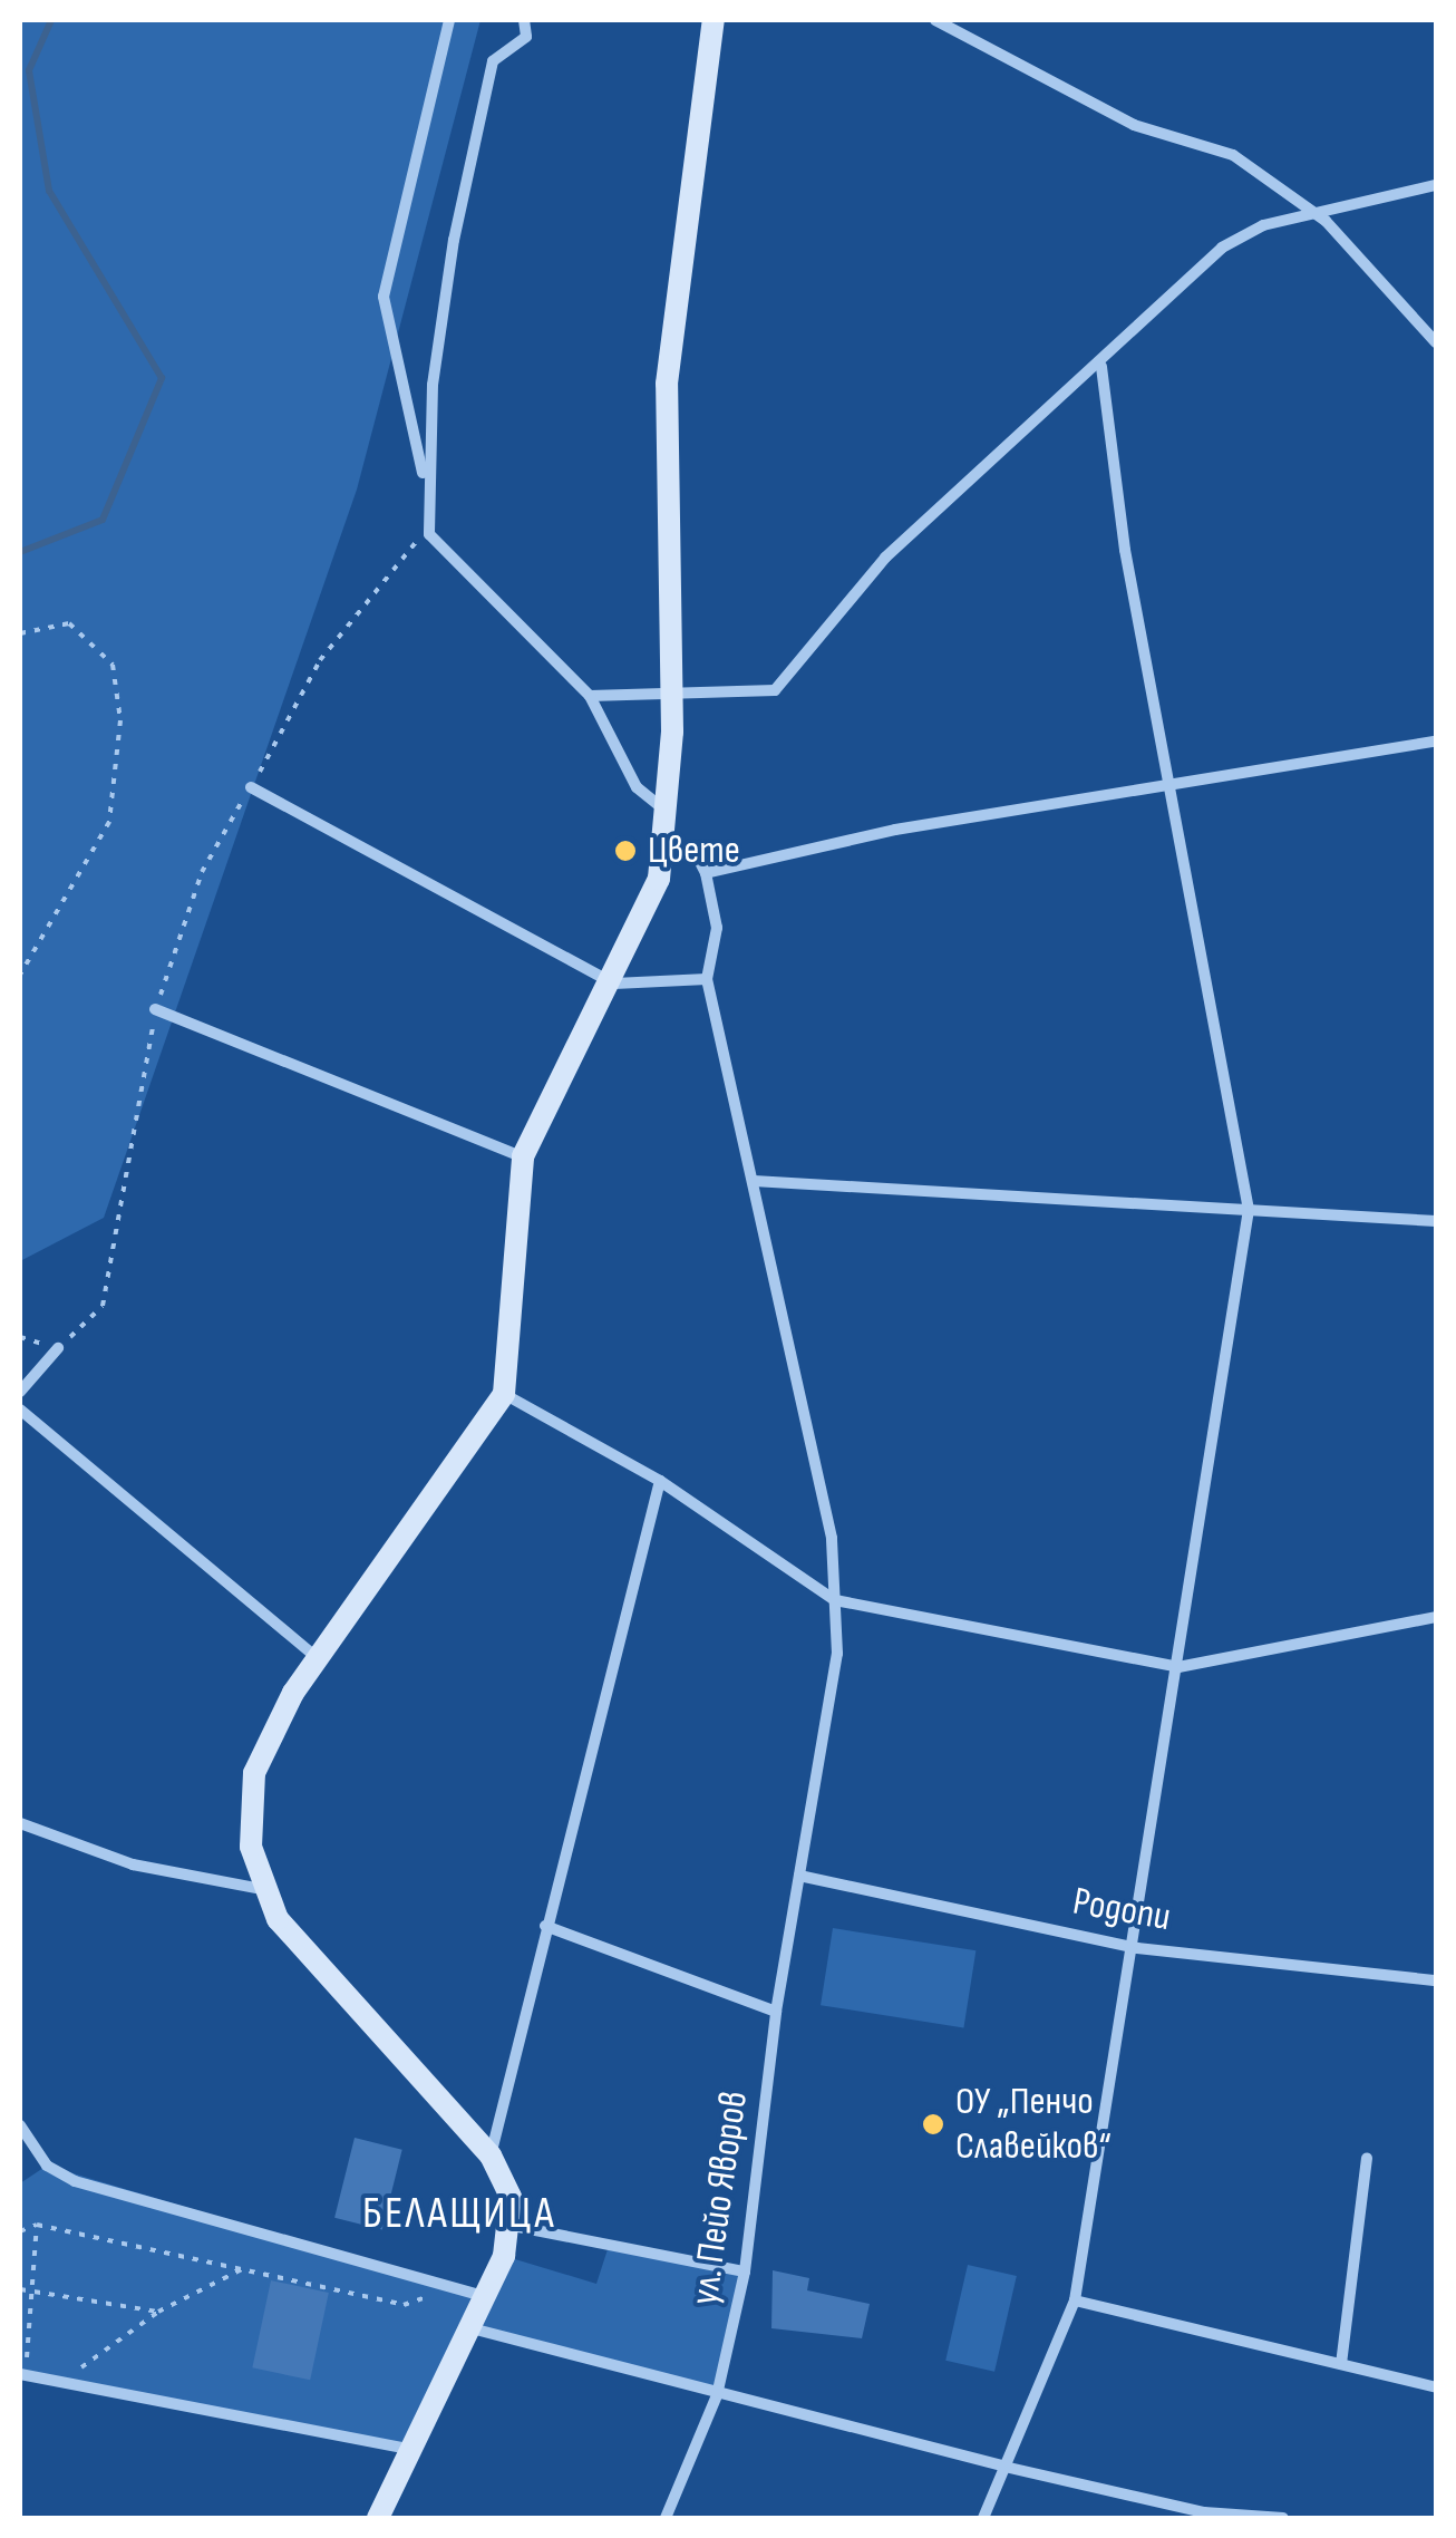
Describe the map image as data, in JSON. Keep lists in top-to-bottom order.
{
  "streets": {
    "street": ["Родопи", "ул. Пейо Яворов"]
  },
  "crossings": [
    ["Родопи", "ул. Пейо Яворов"]
  ],
  "districts": ["БЕЛАЩИЦА"],
  "places": ["Цвете", "ОУ „Пенчо Славейков“"]
}
